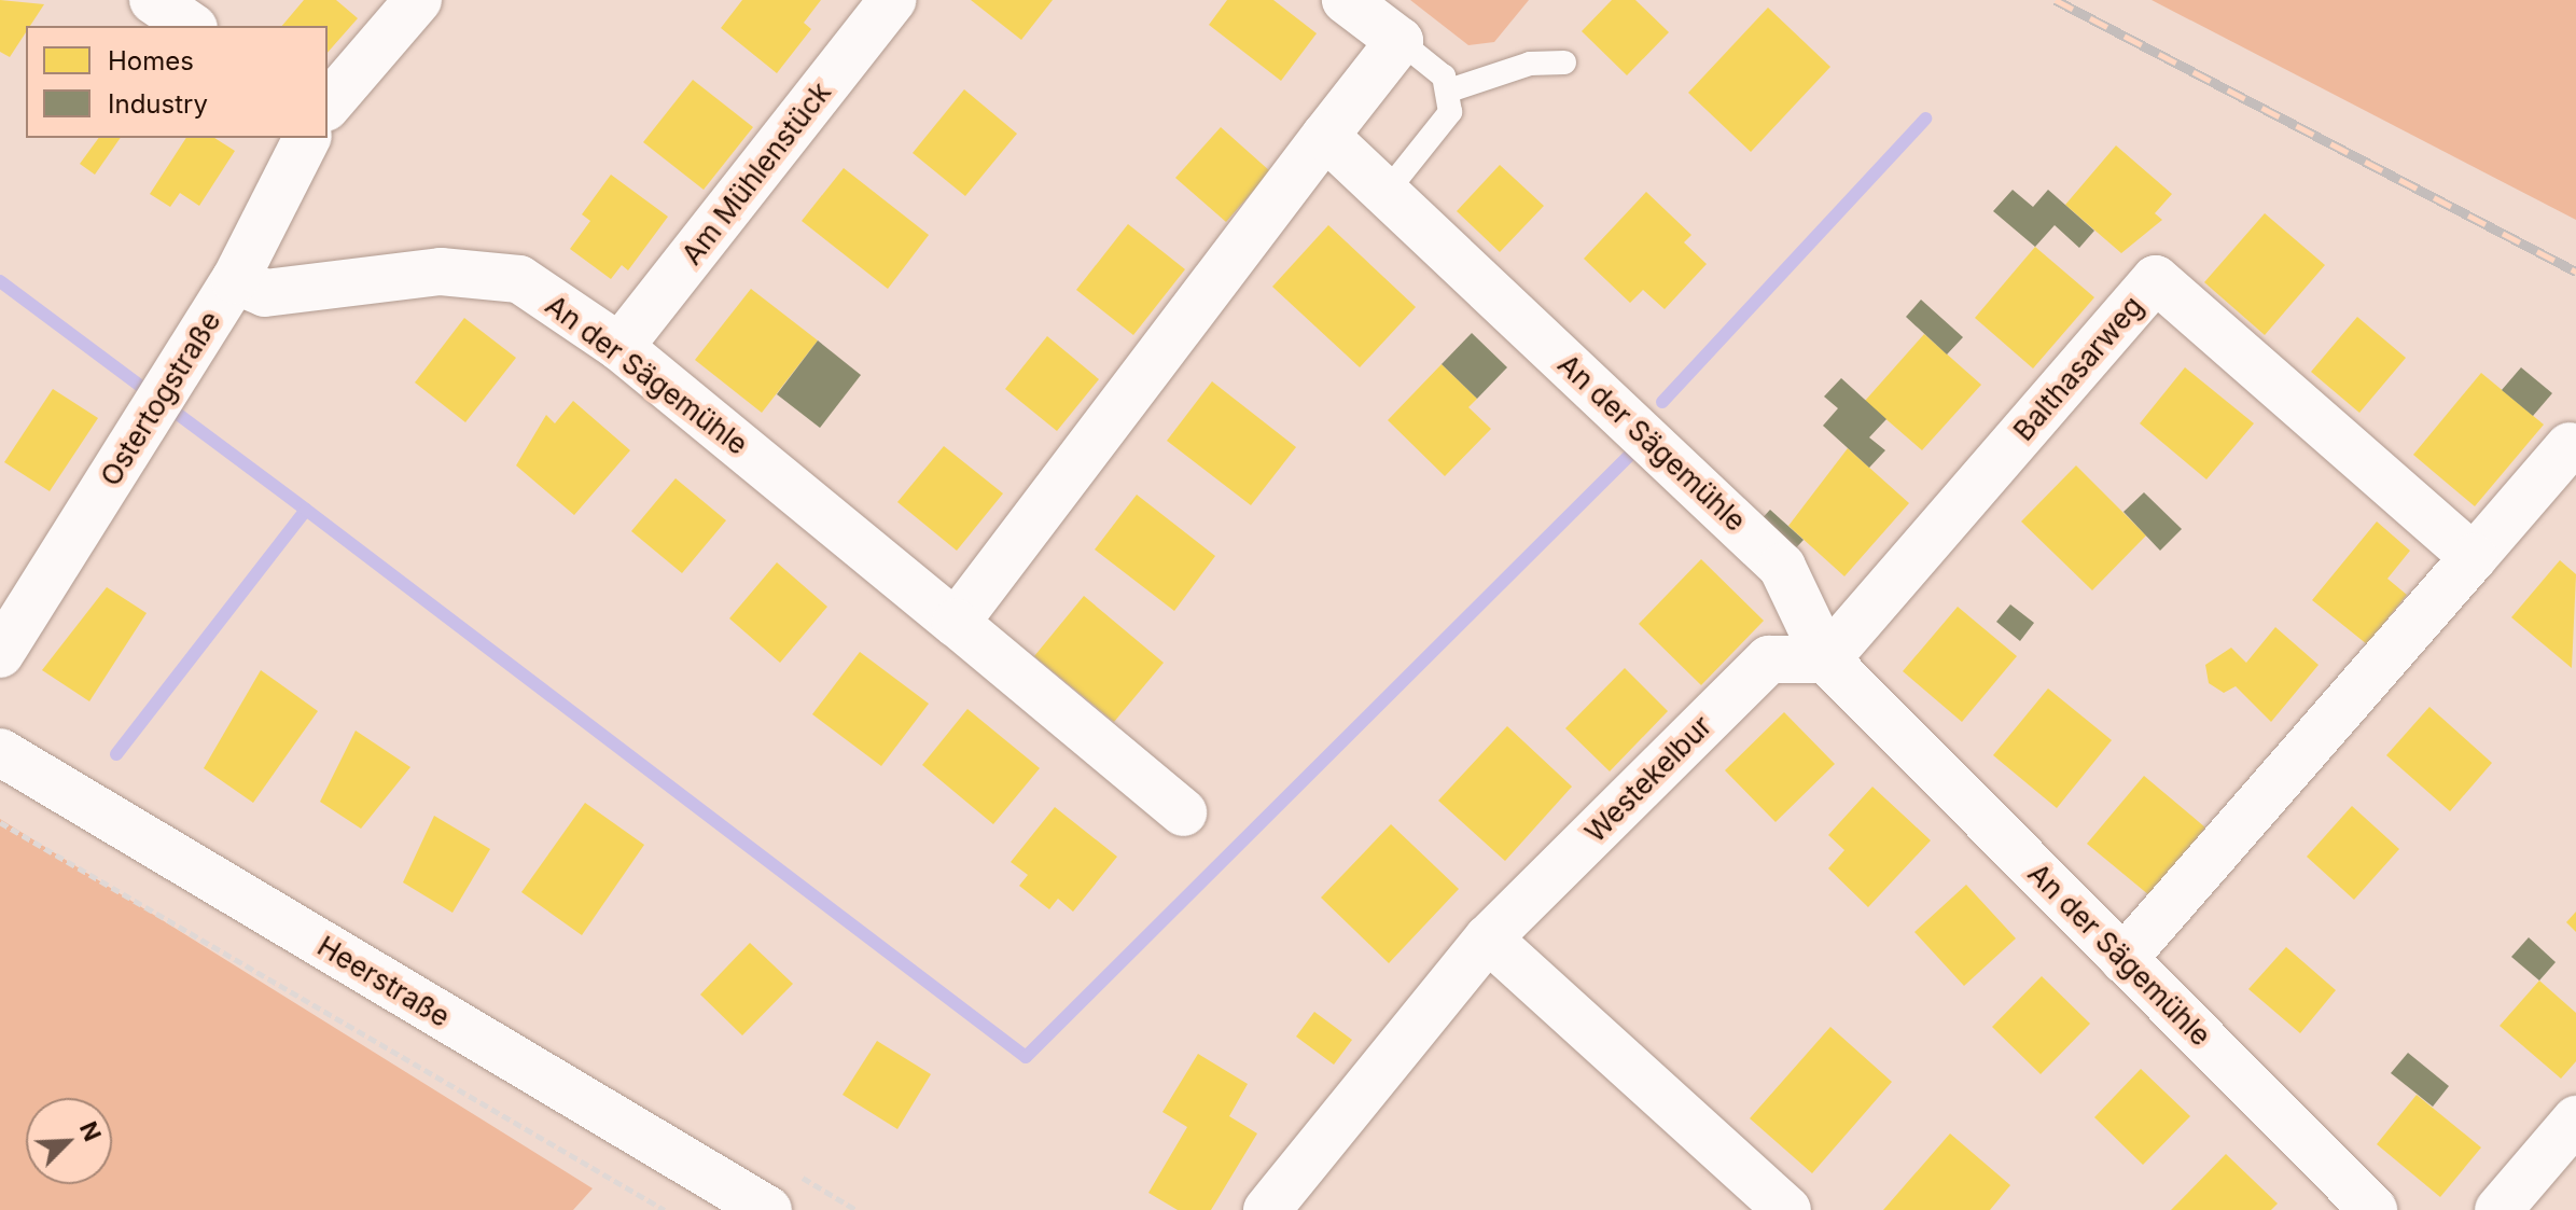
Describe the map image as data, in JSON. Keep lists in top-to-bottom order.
{
  "streets": {
    "street": [
      "Am Mühlenstück",
      "Balthasarweg",
      "An der Sägemühle",
      "Ostertogstraße",
      "Westekelbur",
      "Heerstraße"
    ]
  },
  "crossings": [
    ["Am Mühlenstück", "An der Sägemühle"],
    ["Balthasarweg", "An der Sägemühle"],
    ["Balthasarweg", "Westekelbur"],
    ["An der Sägemühle", "Ostertogstraße"],
    ["An der Sägemühle", "Westekelbur"]
  ],
  "legend": ["Homes", "Industry"],
  "north": "top right"
}
